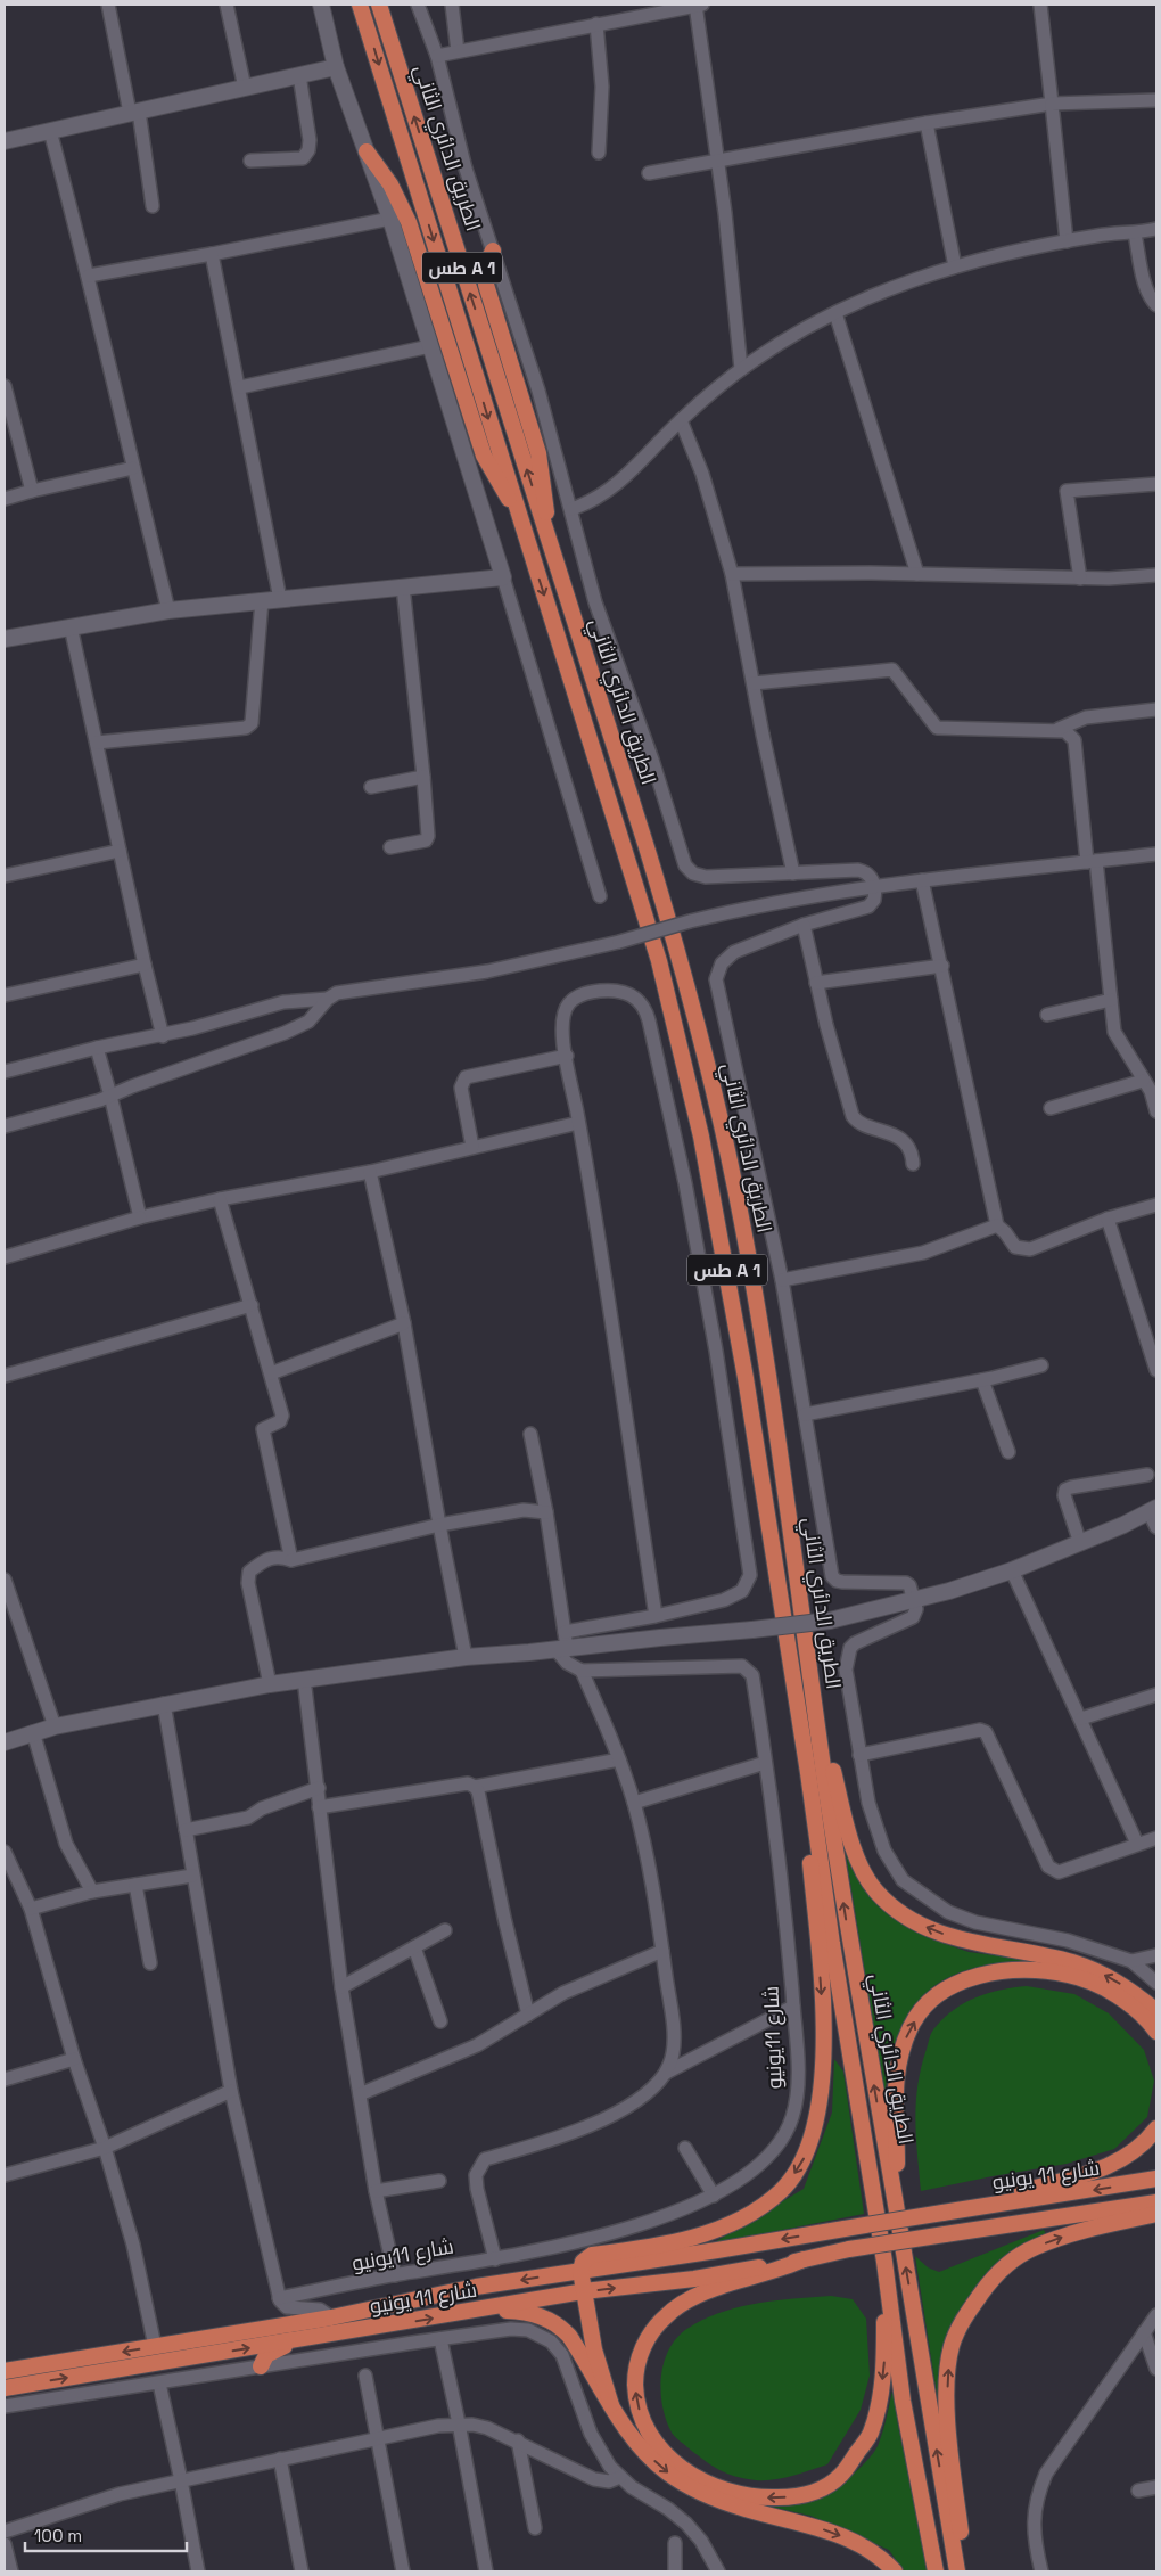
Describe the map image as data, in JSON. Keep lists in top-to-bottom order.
{
  "streets": {
    "highway": ["الطريق الدائري الثاني", "طس A 1", "شارع 11 يونيو"],
    "street": ["شارع 11يونيو"]
  },
  "scale_bar": "100 m"
}
